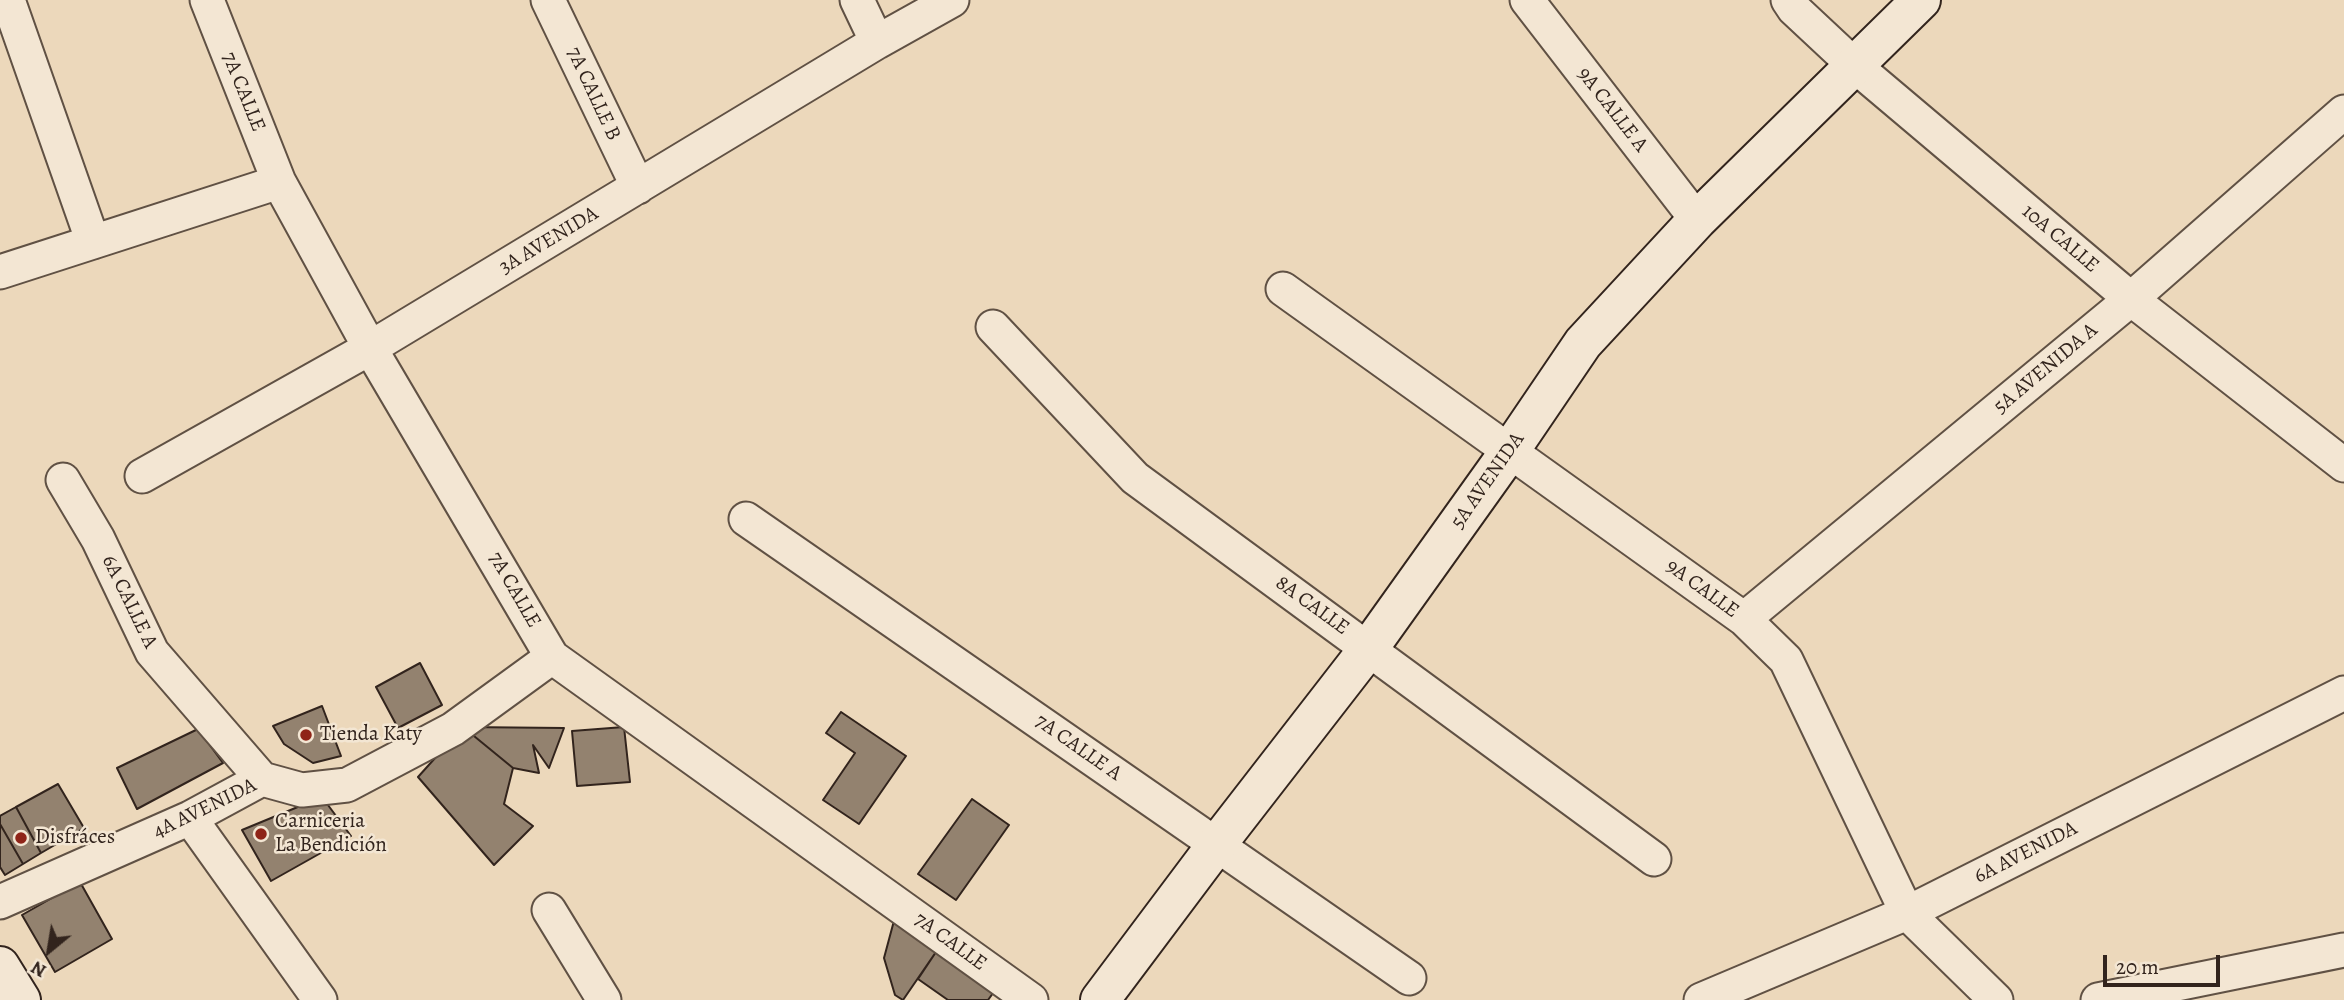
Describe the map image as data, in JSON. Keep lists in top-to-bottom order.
{
  "streets": {
    "street": [
      "7A CALLE",
      "7A CALLE B",
      "9A CALLE A",
      "10A CALLE",
      "3A AVENIDA",
      "5A AVENIDA A",
      "5A AVENIDA",
      "9A CALLE",
      "6A CALLE A",
      "8A CALLE",
      "7A CALLE A",
      "4A AVENIDA",
      "6A AVENIDA"
    ]
  },
  "crossings": [
    ["7A CALLE", "3A AVENIDA"],
    ["7A CALLE", "4A AVENIDA"],
    ["7A CALLE B", "3A AVENIDA"],
    ["9A CALLE A", "5A AVENIDA"],
    ["10A CALLE", "5A AVENIDA A"],
    ["10A CALLE", "5A AVENIDA"],
    ["5A AVENIDA A", "9A CALLE"],
    ["5A AVENIDA", "9A CALLE"],
    ["5A AVENIDA", "8A CALLE"],
    ["5A AVENIDA", "7A CALLE A"],
    ["9A CALLE", "6A AVENIDA"],
    ["6A CALLE A", "4A AVENIDA"]
  ],
  "places": ["Tienda Katy", "Carniceria La Bendición", "Disfráces"],
  "scale_bar": "20 m",
  "north": "bottom left"
}
